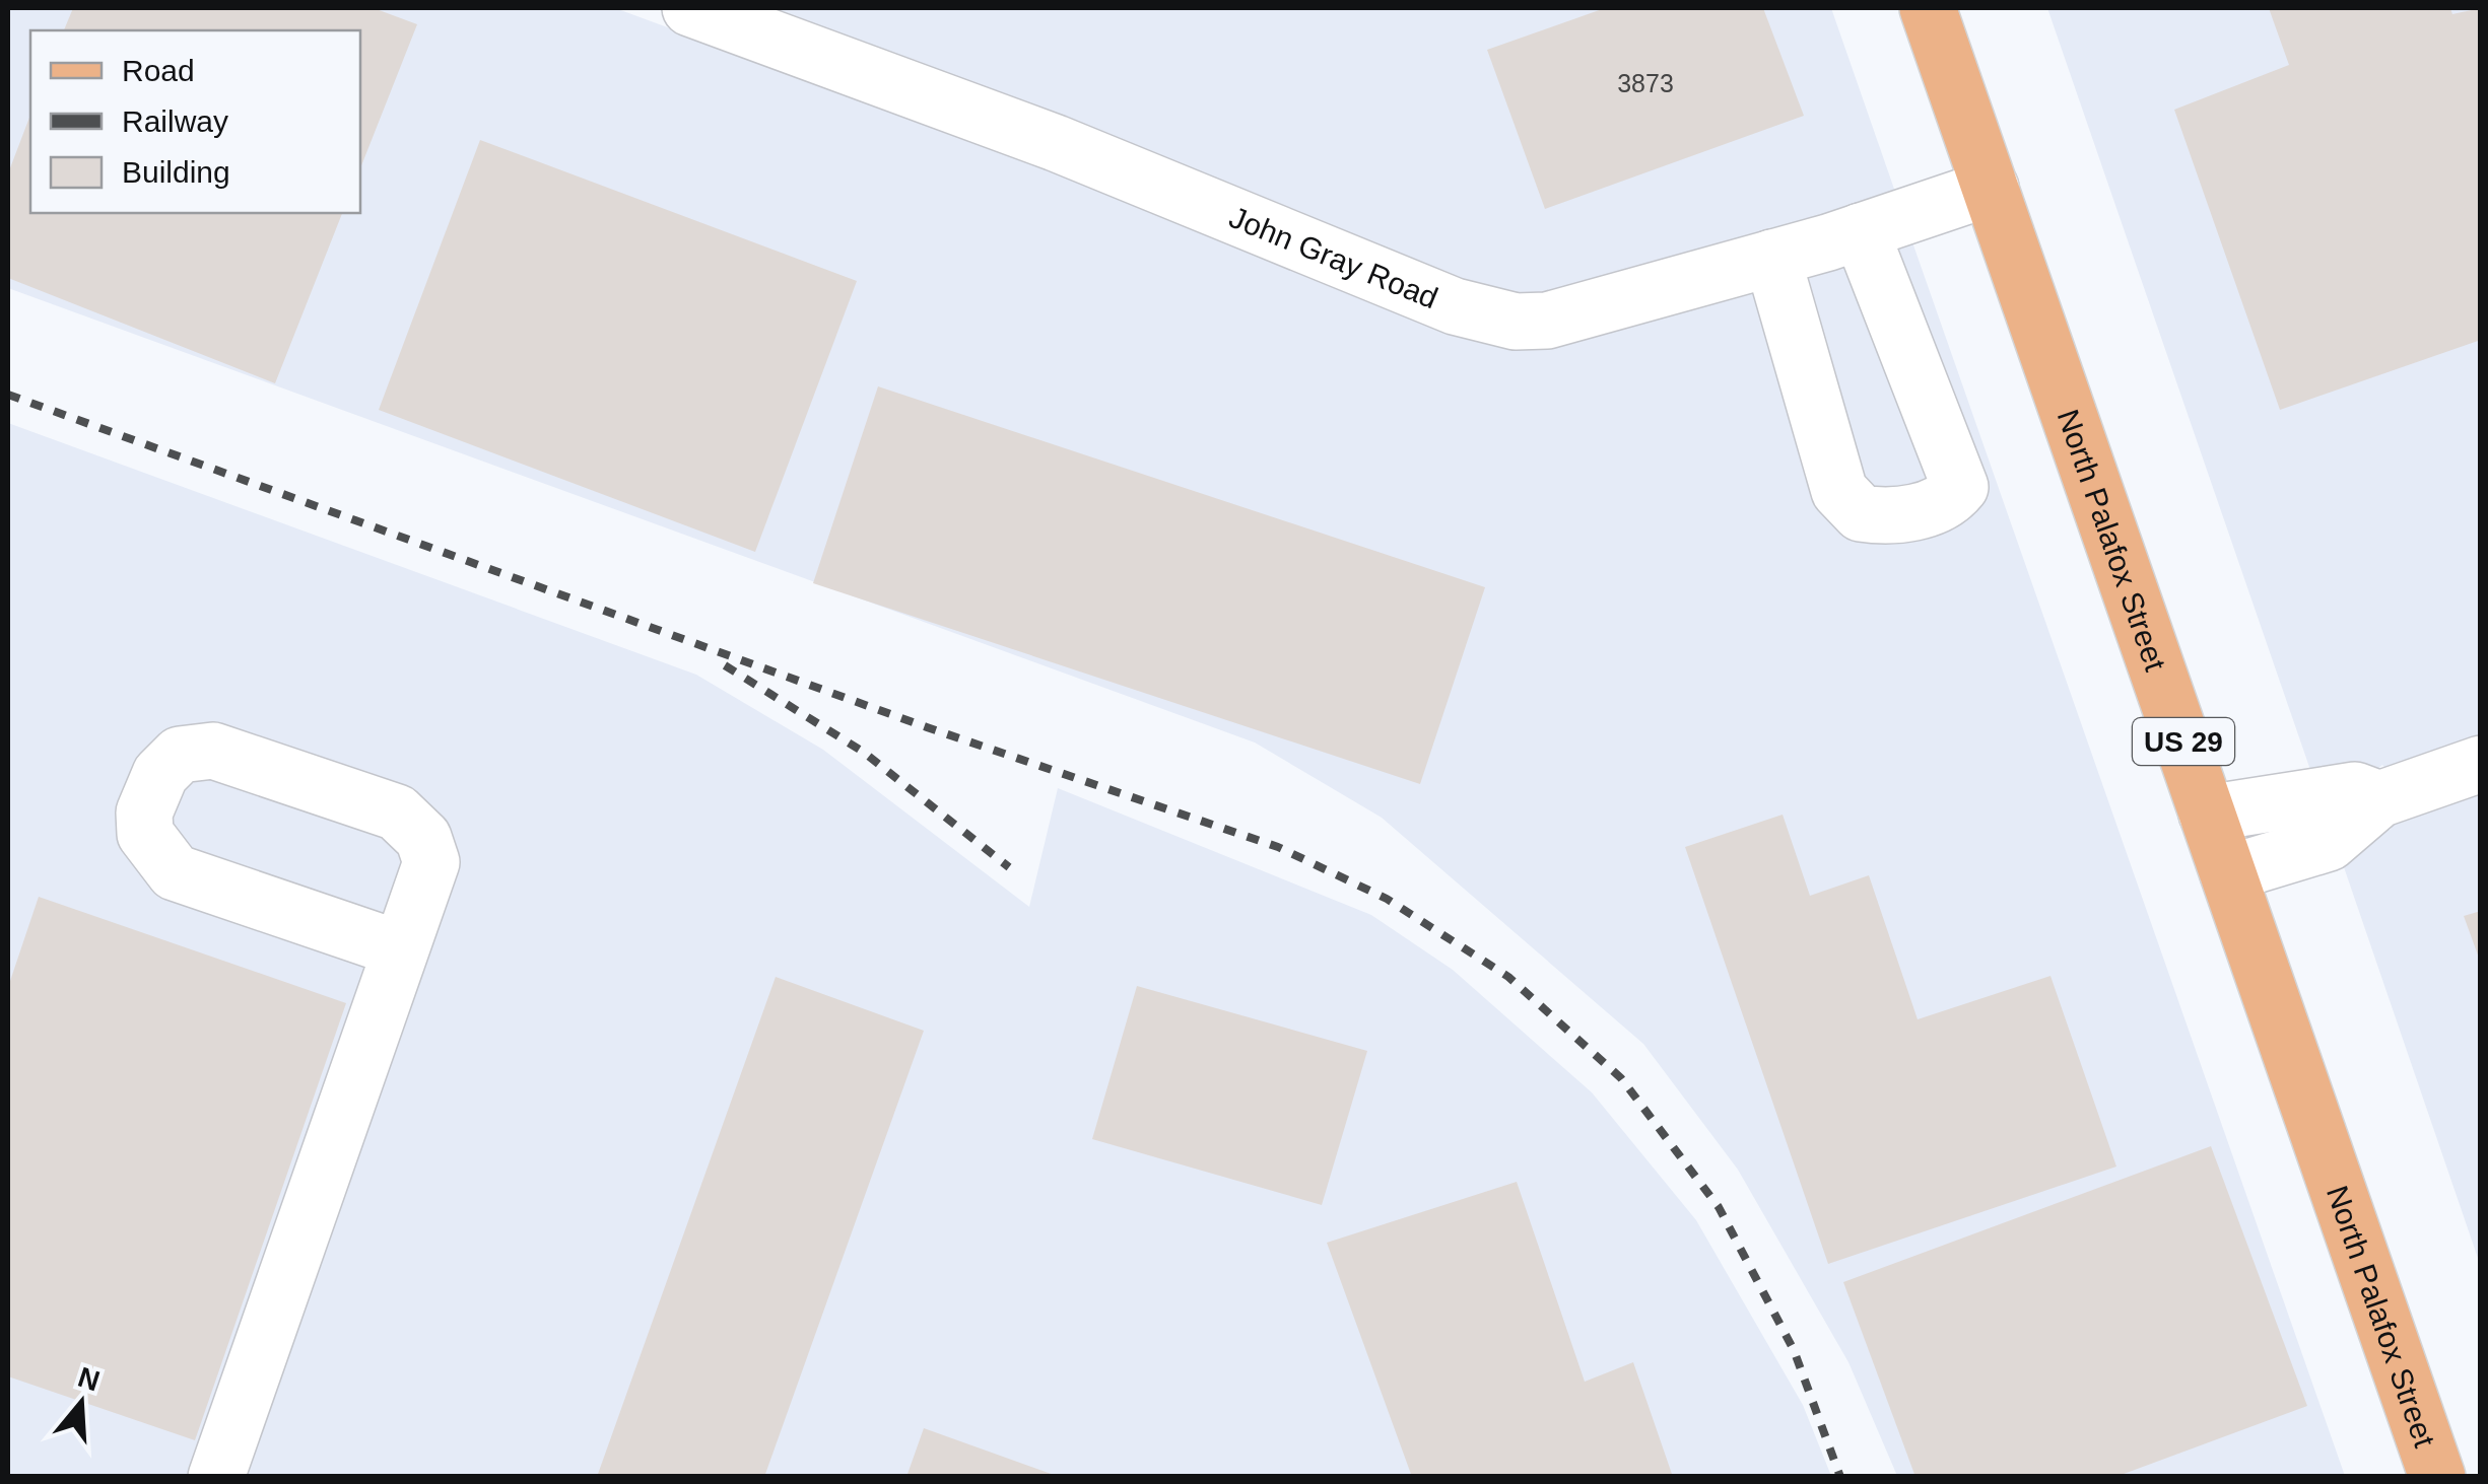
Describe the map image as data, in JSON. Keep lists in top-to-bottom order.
{
  "streets": {
    "main road": ["North Palafox Street", "US 29"],
    "street": ["John Gray Road"]
  },
  "crossings": [
    ["John Gray Road", "North Palafox Street"]
  ],
  "house_numbers": ["3873"],
  "legend": ["Road", "Railway", "Building"],
  "north": "top"
}
